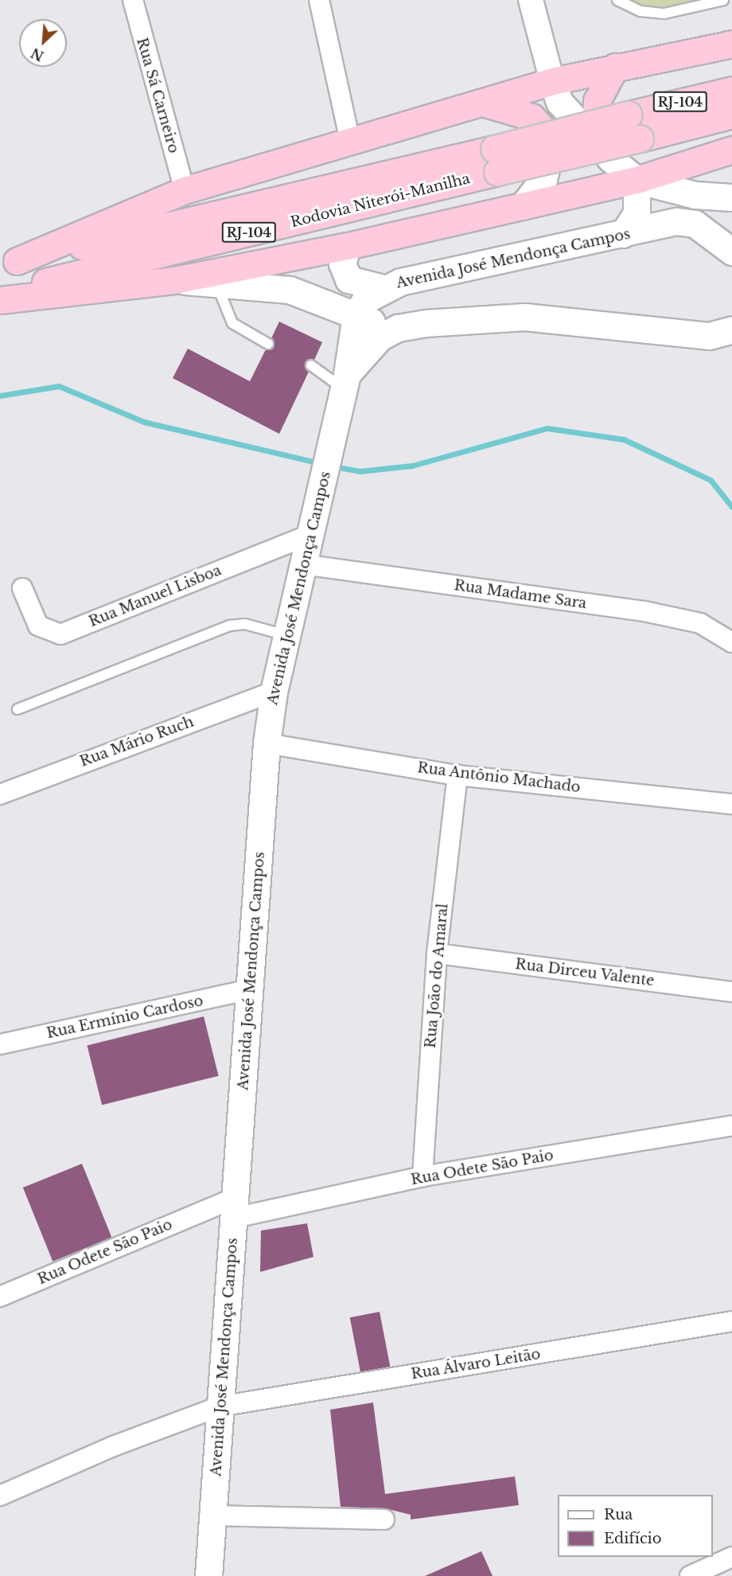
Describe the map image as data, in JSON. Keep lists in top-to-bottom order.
{
  "streets": {
    "highway": ["RJ-104", "Rodovia Niterói-Manilha"],
    "main road": ["Avenida José Mendonça Campos"],
    "street": [
      "Rua Sá Carneiro",
      "Rua Madame Sara",
      "Rua Manuel Lisboa",
      "Rua Mário Ruch",
      "Rua Antônio Machado",
      "Rua Dirceu Valente",
      "Rua João do Amaral",
      "Rua Ermínio Cardoso",
      "Rua Odete São Paio",
      "Rua Álvaro Leitão"
    ]
  },
  "crossings": [
    ["Avenida José Mendonça Campos", "Rua Madame Sara"],
    ["Avenida José Mendonça Campos", "Rua Manuel Lisboa"],
    ["Avenida José Mendonça Campos", "Rua Mário Ruch"],
    ["Avenida José Mendonça Campos", "Rua Antônio Machado"],
    ["Avenida José Mendonça Campos", "Rua Ermínio Cardoso"],
    ["Avenida José Mendonça Campos", "Rua Odete São Paio"],
    ["Avenida José Mendonça Campos", "Rua Álvaro Leitão"],
    ["Rua Antônio Machado", "Rua João do Amaral"],
    ["Rua Dirceu Valente", "Rua João do Amaral"],
    ["Rua João do Amaral", "Rua Odete São Paio"]
  ],
  "legend": ["Rua", "Edifício"],
  "north": "bottom left"
}
